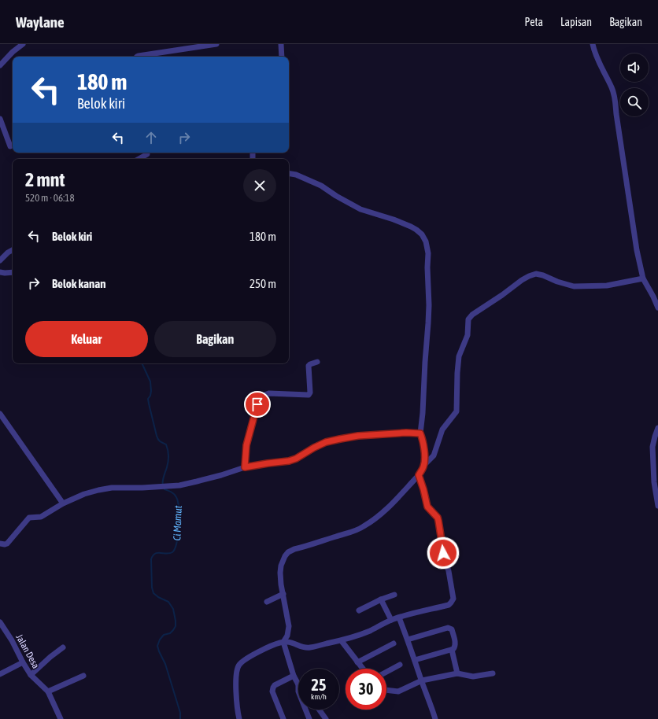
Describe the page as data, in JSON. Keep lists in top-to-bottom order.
{
  "streets": {
    "street": ["Jalan Desa"]
  },
  "water": ["Ci Mamut"],
  "page": {
    "header": "Waylane",
    "nav": ["Peta", "Lapisan", "Bagikan"],
    "turn": ["180 m", "Belok kiri"],
    "heading": ["2 mnt", "520 m · 06:18"],
    "list": [
      {
        "name": "Belok kiri",
        "value": "180 m"
      },
      {
        "name": "Belok kanan",
        "value": "250 m"
      }
    ],
    "buttons": ["Keluar", "Bagikan"],
    "speed": "25 km/h",
    "limit": "30"
  }
}
